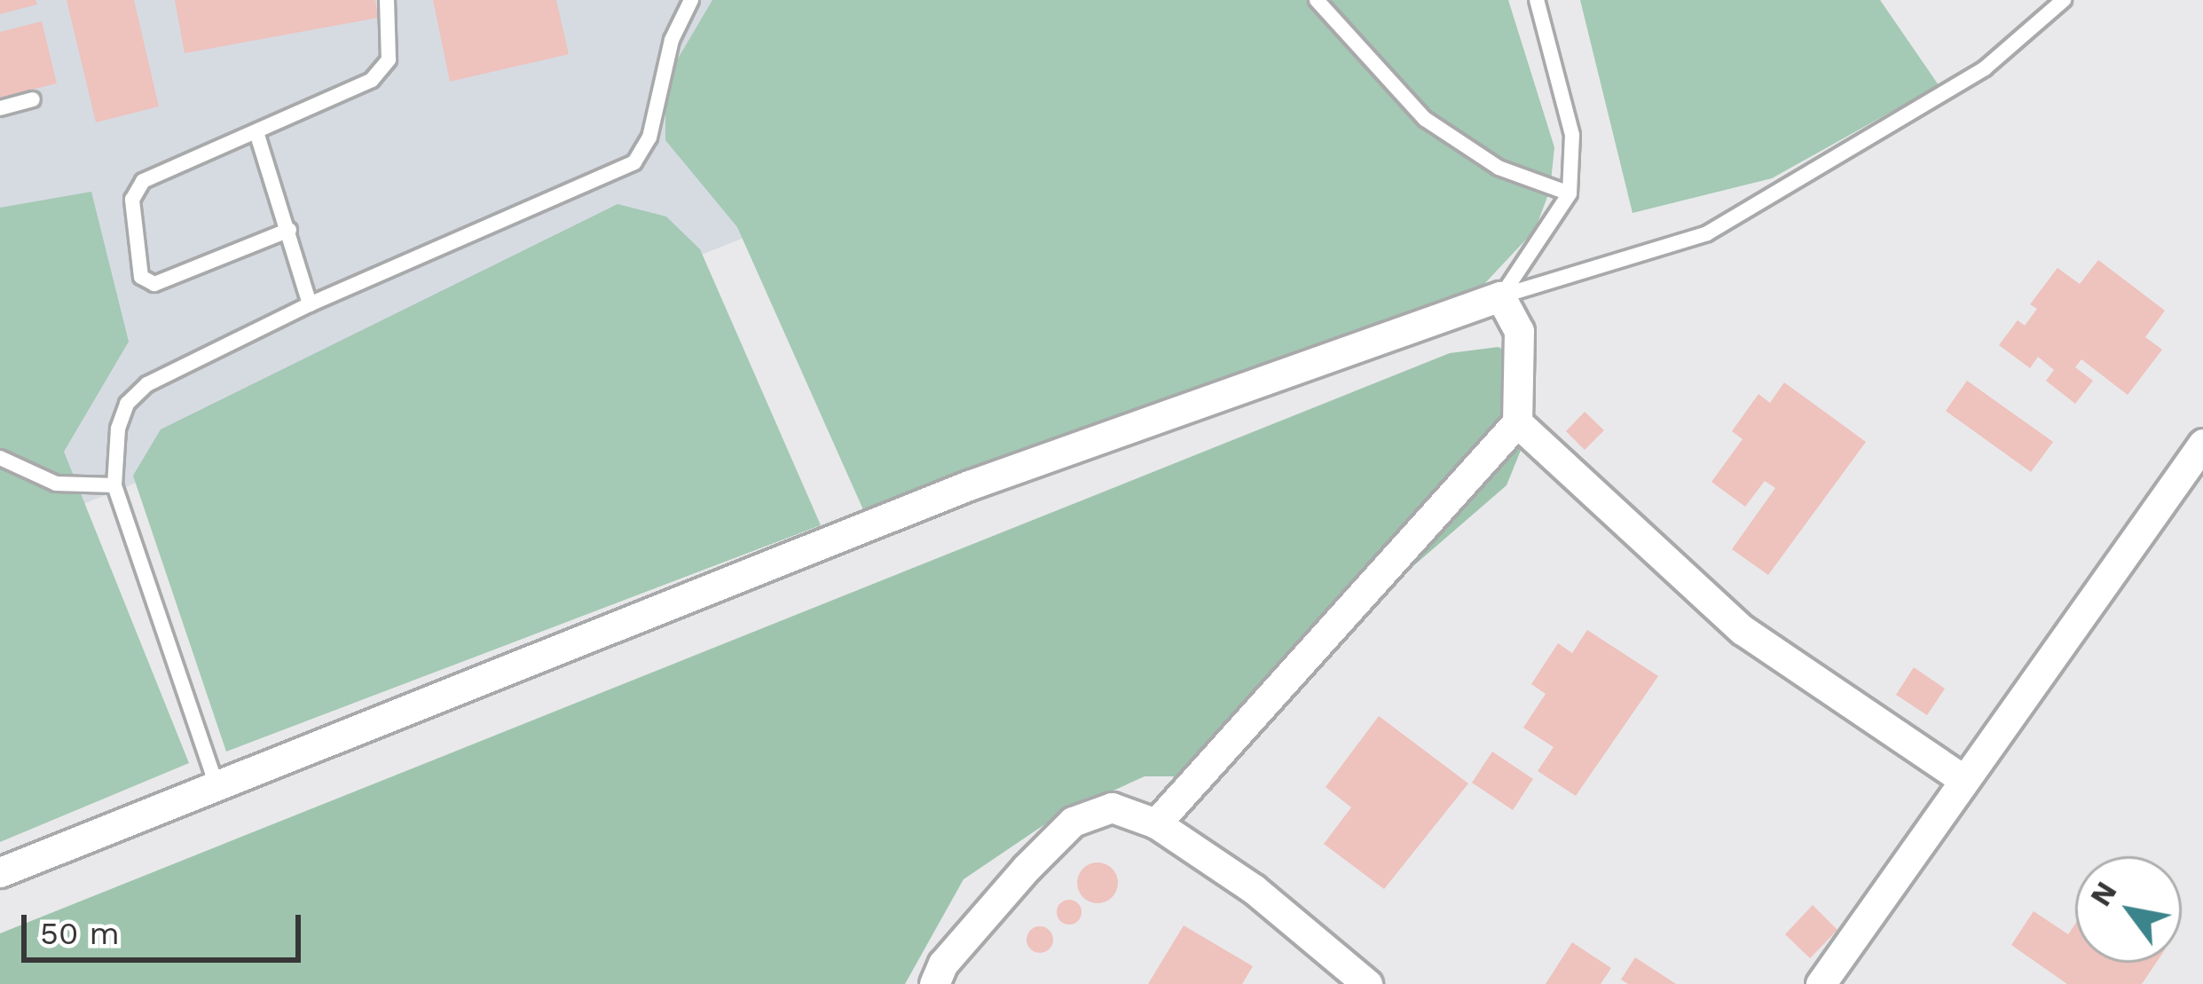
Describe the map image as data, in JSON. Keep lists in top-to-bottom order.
{
  "scale_bar": "50 m",
  "north": "top left"
}
